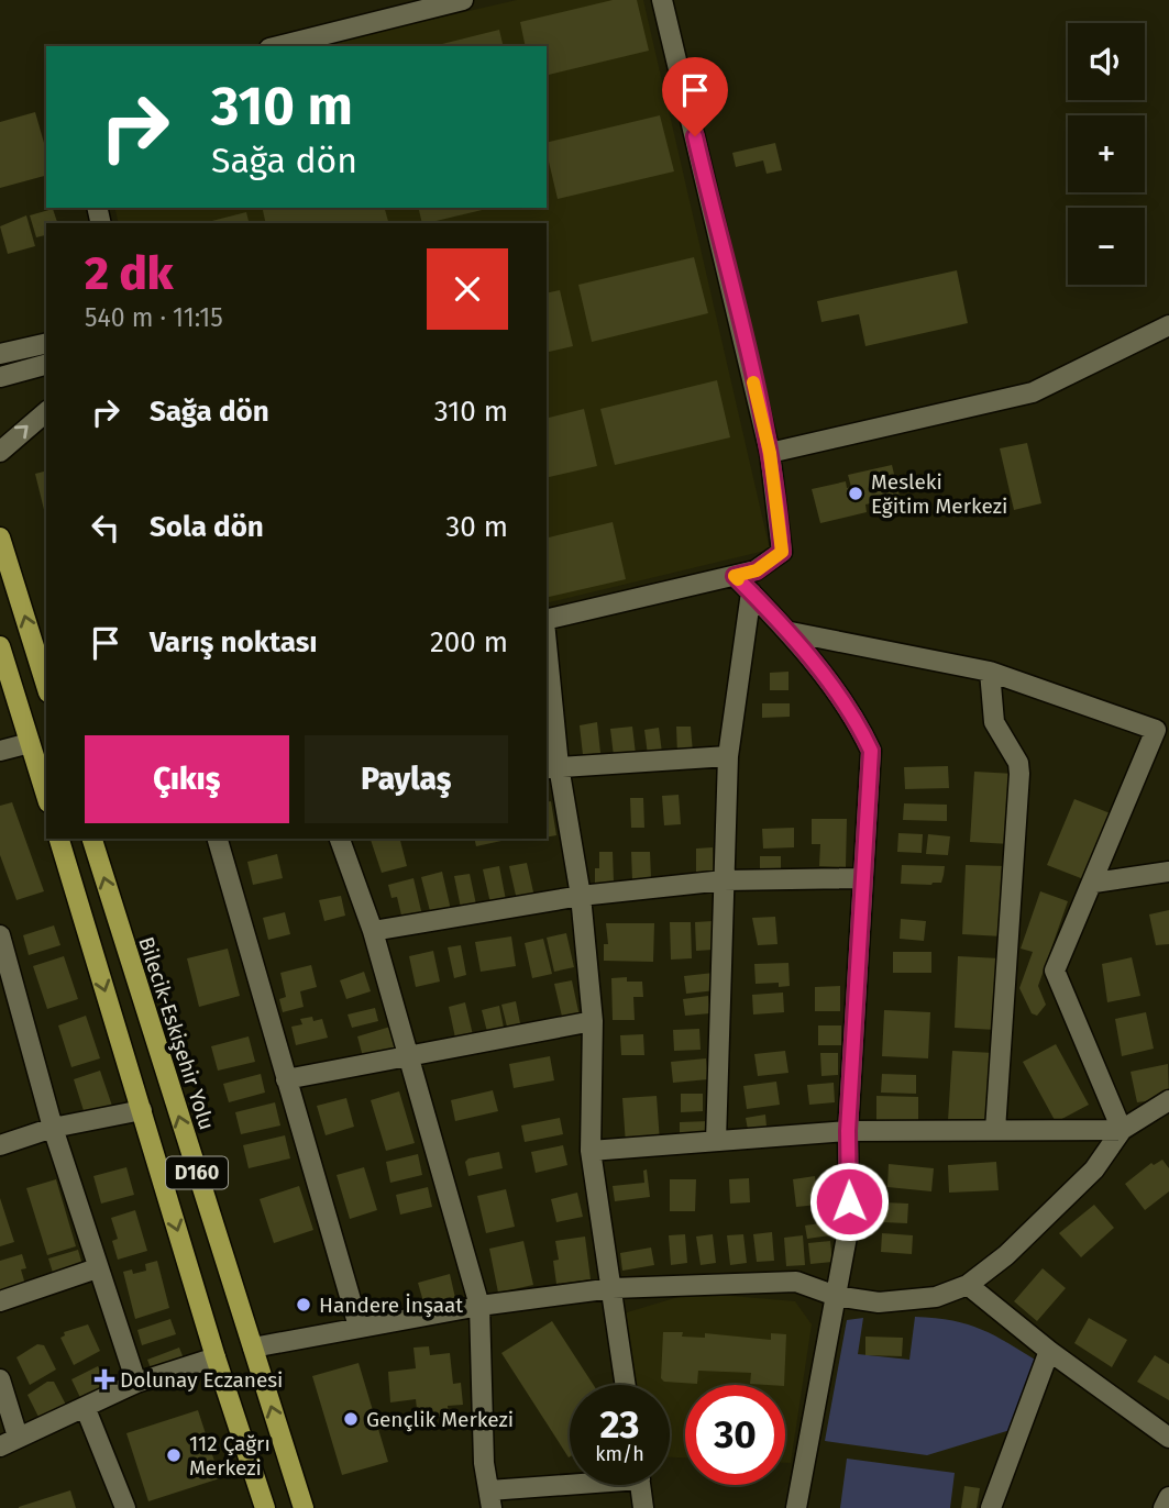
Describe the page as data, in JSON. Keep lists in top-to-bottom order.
{
  "streets": {
    "main road": ["Bilecik-Eskişehir Yolu", "D160"]
  },
  "places": {
    "other": [
      "Mesleki Eğitim Merkezi",
      "Handere İnşaat",
      "Gençlik Merkezi",
      "112 Çağrı Merkezi"
    ],
    "health": ["Dolunay Eczanesi"]
  },
  "page": {
    "map_buttons": ["+", "−"],
    "turn": ["310 m", "Sağa dön"],
    "heading": ["2 dk", "540 m · 11:15"],
    "list": [
      {
        "name": "Sağa dön",
        "value": "310 m"
      },
      {
        "name": "Sola dön",
        "value": "30 m"
      },
      {
        "name": "Varış noktası",
        "value": "200 m"
      }
    ],
    "buttons": ["Çıkış", "Paylaş"],
    "speed": "23 km/h",
    "limit": "30"
  }
}
